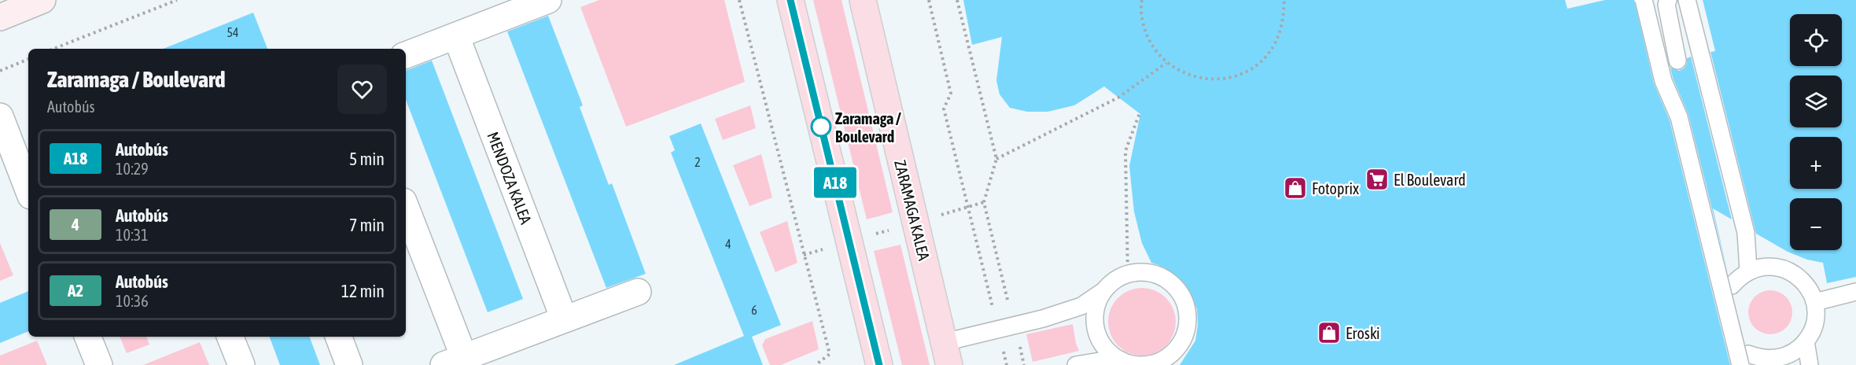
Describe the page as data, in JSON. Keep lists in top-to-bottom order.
{
  "streets": {
    "main road": ["ZARAMAGA KALEA"],
    "street": ["MENDOZA KALEA"]
  },
  "places": {
    "other": ["Zaramaga / Boulevard"],
    "supermarket": ["El Boulevard"],
    "shop": ["Fotoprix", "Eroski"]
  },
  "lines": ["bus line A18"],
  "house_numbers": [
    "54",
    "2",
    "4",
    "6"
  ],
  "page": {
    "on_map": "A18",
    "map_buttons": ["+", "−"],
    "heading": ["Zaramaga / Boulevard", "Autobús"],
    "list": [
      {
        "mark": "A18",
        "name": "Autobús",
        "note": "10:29",
        "value": "5 min"
      },
      {
        "mark": "4",
        "name": "Autobús",
        "note": "10:31",
        "value": "7 min"
      },
      {
        "mark": "A2",
        "name": "Autobús",
        "note": "10:36",
        "value": "12 min"
      }
    ]
  }
}
